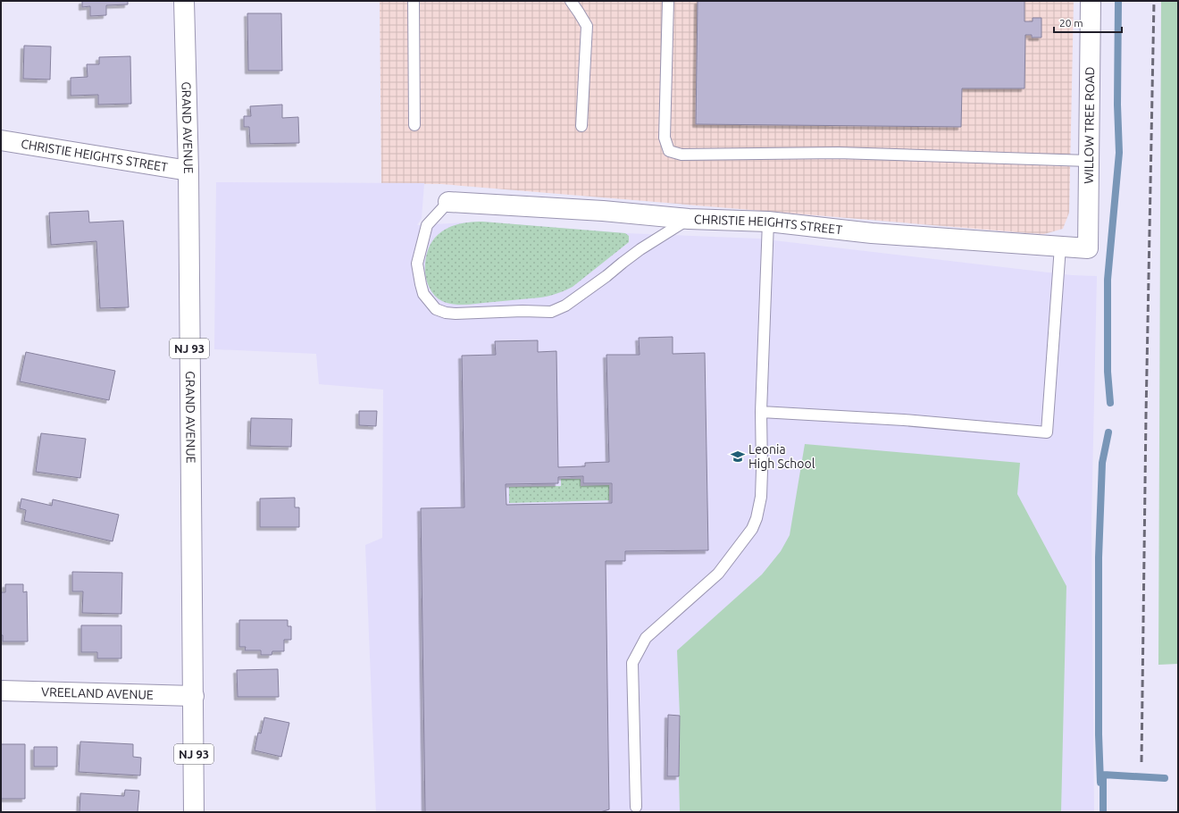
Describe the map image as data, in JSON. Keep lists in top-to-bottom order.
{
  "streets": {
    "street": [
      "WILLOW TREE ROAD",
      "GRAND AVENUE",
      "CHRISTIE HEIGHTS STREET",
      "NJ 93",
      "VREELAND AVENUE"
    ]
  },
  "crossings": [
    ["WILLOW TREE ROAD", "CHRISTIE HEIGHTS STREET"],
    ["GRAND AVENUE", "CHRISTIE HEIGHTS STREET"],
    ["GRAND AVENUE", "VREELAND AVENUE"]
  ],
  "places": {
    "school or university": ["Leonia High School"]
  },
  "scale_bar": "20 m"
}
